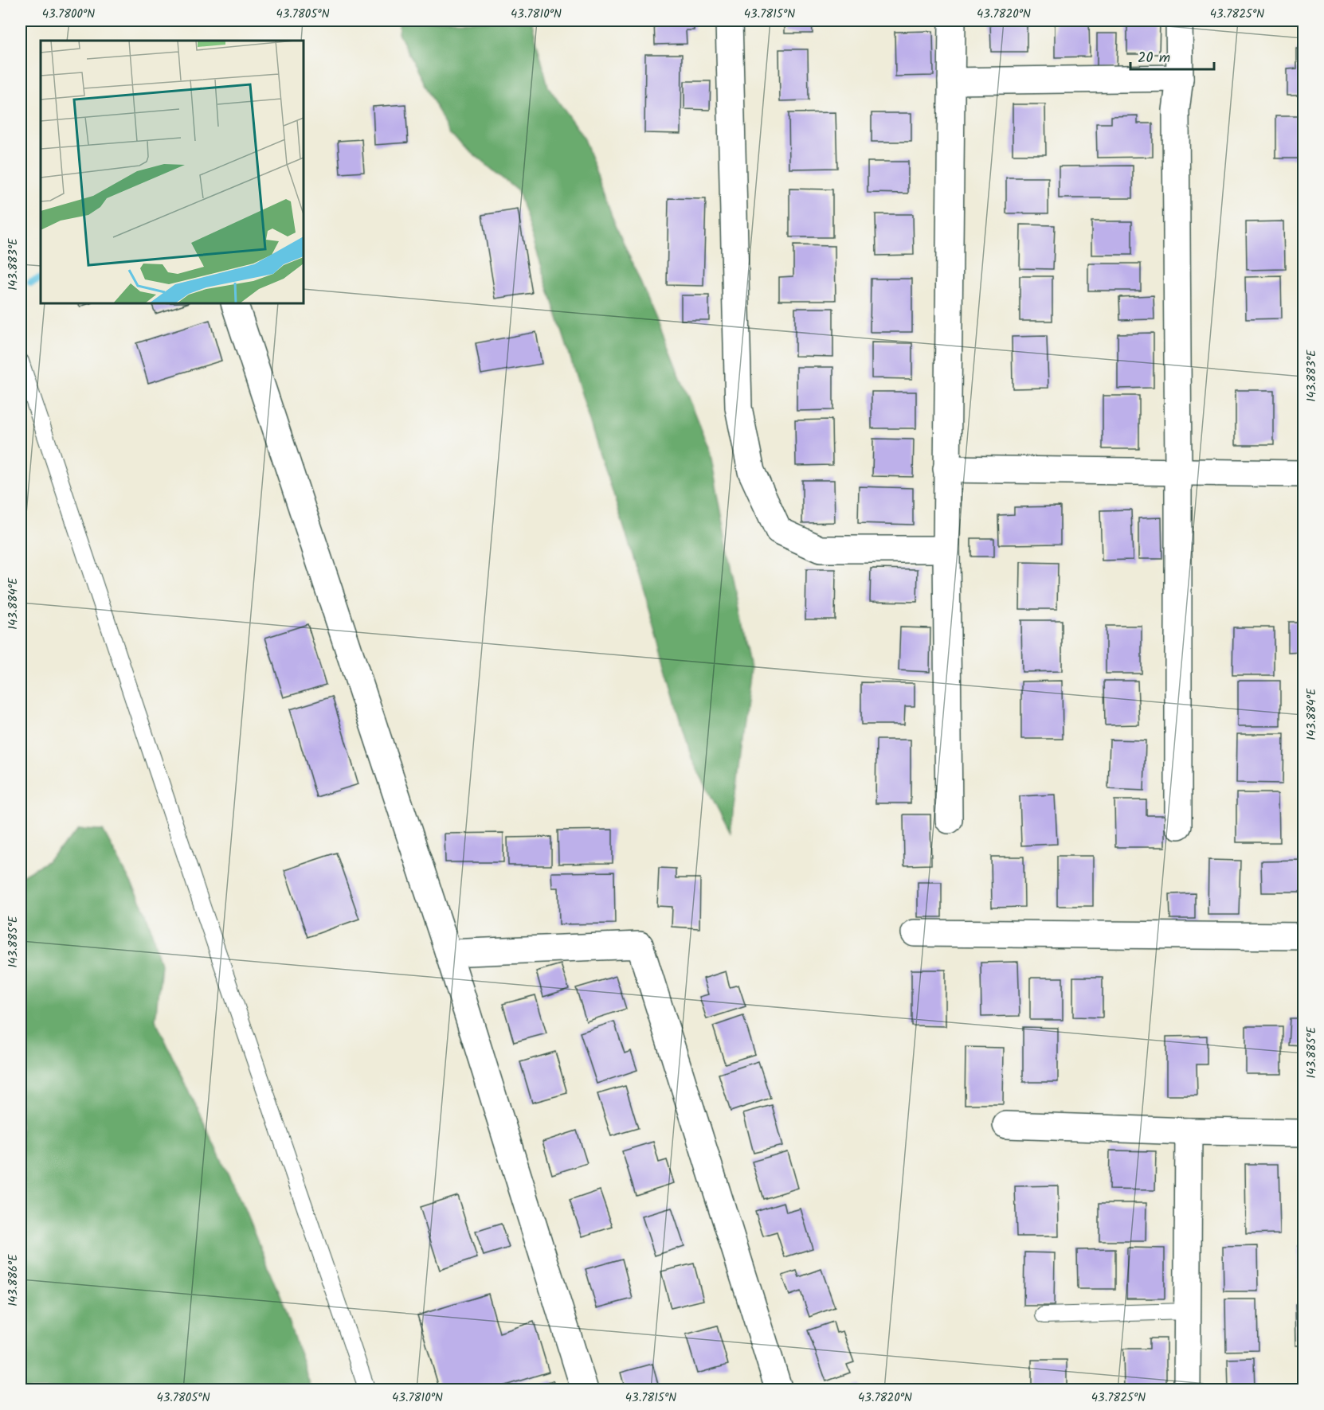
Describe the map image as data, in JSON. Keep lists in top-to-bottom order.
{
  "scale_bar": "20 m",
  "coordinates": [
    "43.7800°N",
    "43.7805°N",
    "43.7810°N",
    "43.7815°N",
    "43.7820°N",
    "43.7825°N",
    "143.883°E",
    "143.884°E",
    "143.885°E",
    "143.886°E"
  ]
}
